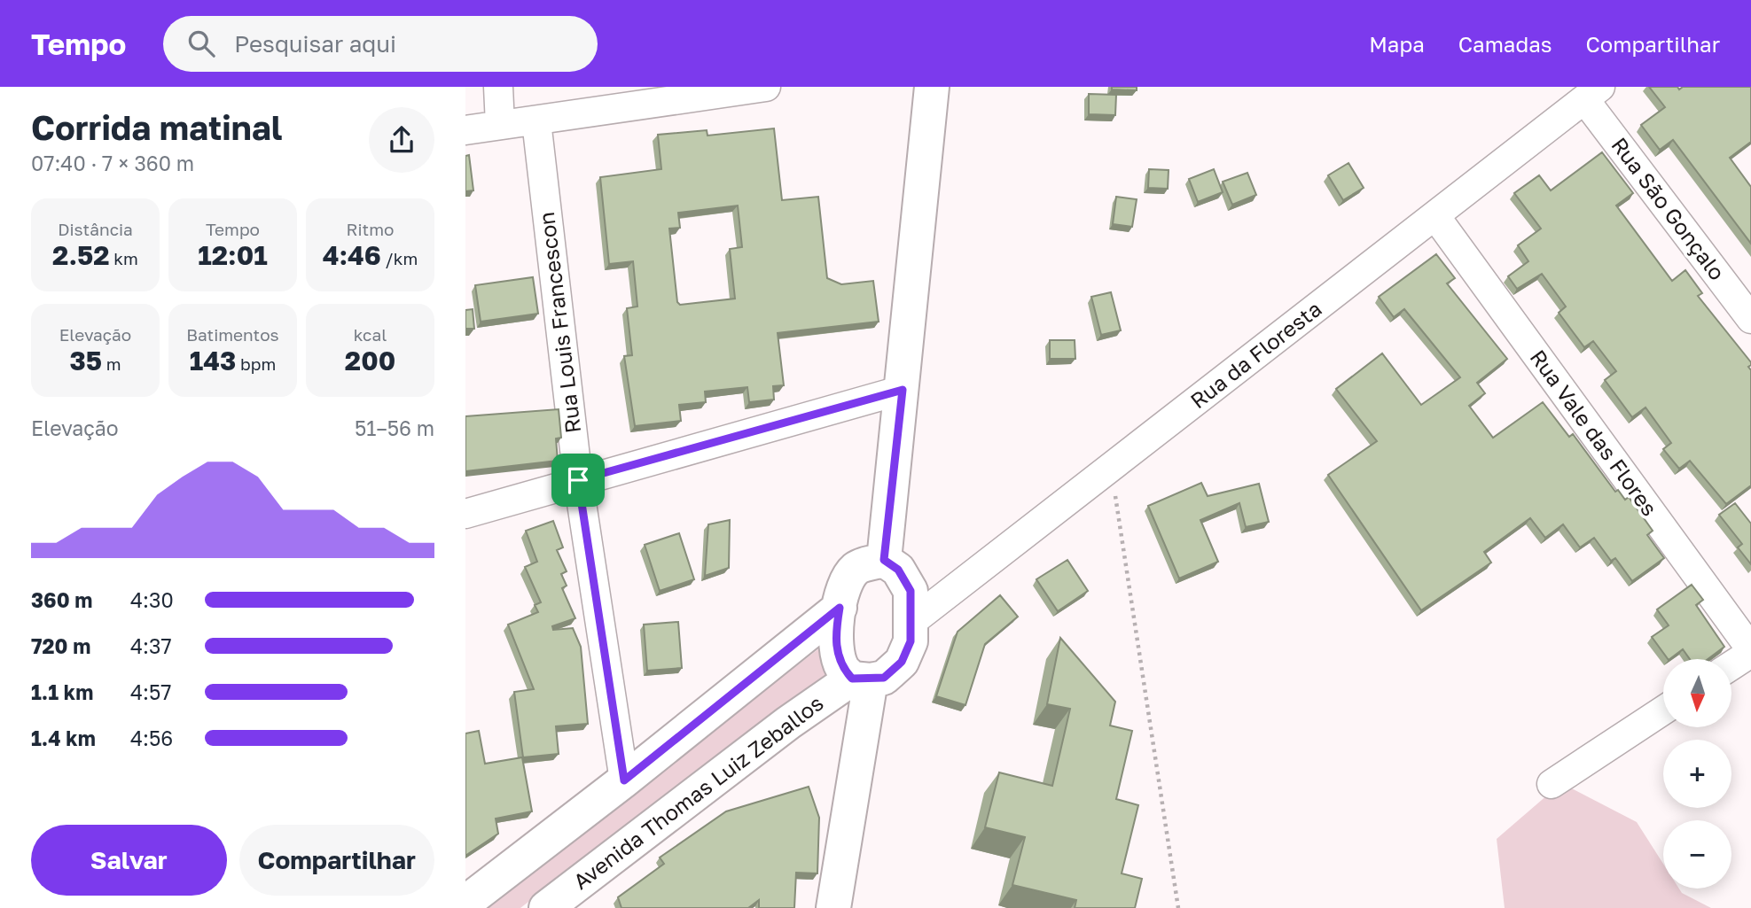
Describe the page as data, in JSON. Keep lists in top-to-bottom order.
{
  "streets": {
    "main road": ["Avenida Thomas Luiz Zeballos"],
    "street": [
      "Rua São Gonçalo",
      "Rua Louis Francescon",
      "Rua da Floresta",
      "Rua Vale das Flores"
    ]
  },
  "crossings": [
    ["Rua São Gonçalo", "Rua da Floresta"],
    ["Rua da Floresta", "Rua Vale das Flores"],
    ["Rua da Floresta", "Avenida Thomas Luiz Zeballos"]
  ],
  "north": "bottom",
  "page": {
    "header": "Tempo",
    "search": "Pesquisar aqui",
    "nav": ["Mapa", "Camadas", "Compartilhar"],
    "heading": ["Corrida matinal", "07:40 · 7 × 360 m"],
    "stats": [
      ["Distância", "2.52 km"],
      ["Tempo", "12:01"],
      ["Ritmo", "4:46 /km"],
      ["Elevação", "35 m"],
      ["Batimentos", "143 bpm"],
      ["kcal", "200"]
    ],
    "chart": ["Elevação", "51–56 m"],
    "list": [
      {
        "name": "360 m",
        "note": "4:30"
      },
      {
        "name": "720 m",
        "note": "4:37"
      },
      {
        "name": "1.1 km",
        "note": "4:57"
      },
      {
        "name": "1.4 km",
        "note": "4:56"
      }
    ],
    "map_buttons": ["+", "−"],
    "buttons": ["Salvar", "Compartilhar"]
  }
}
